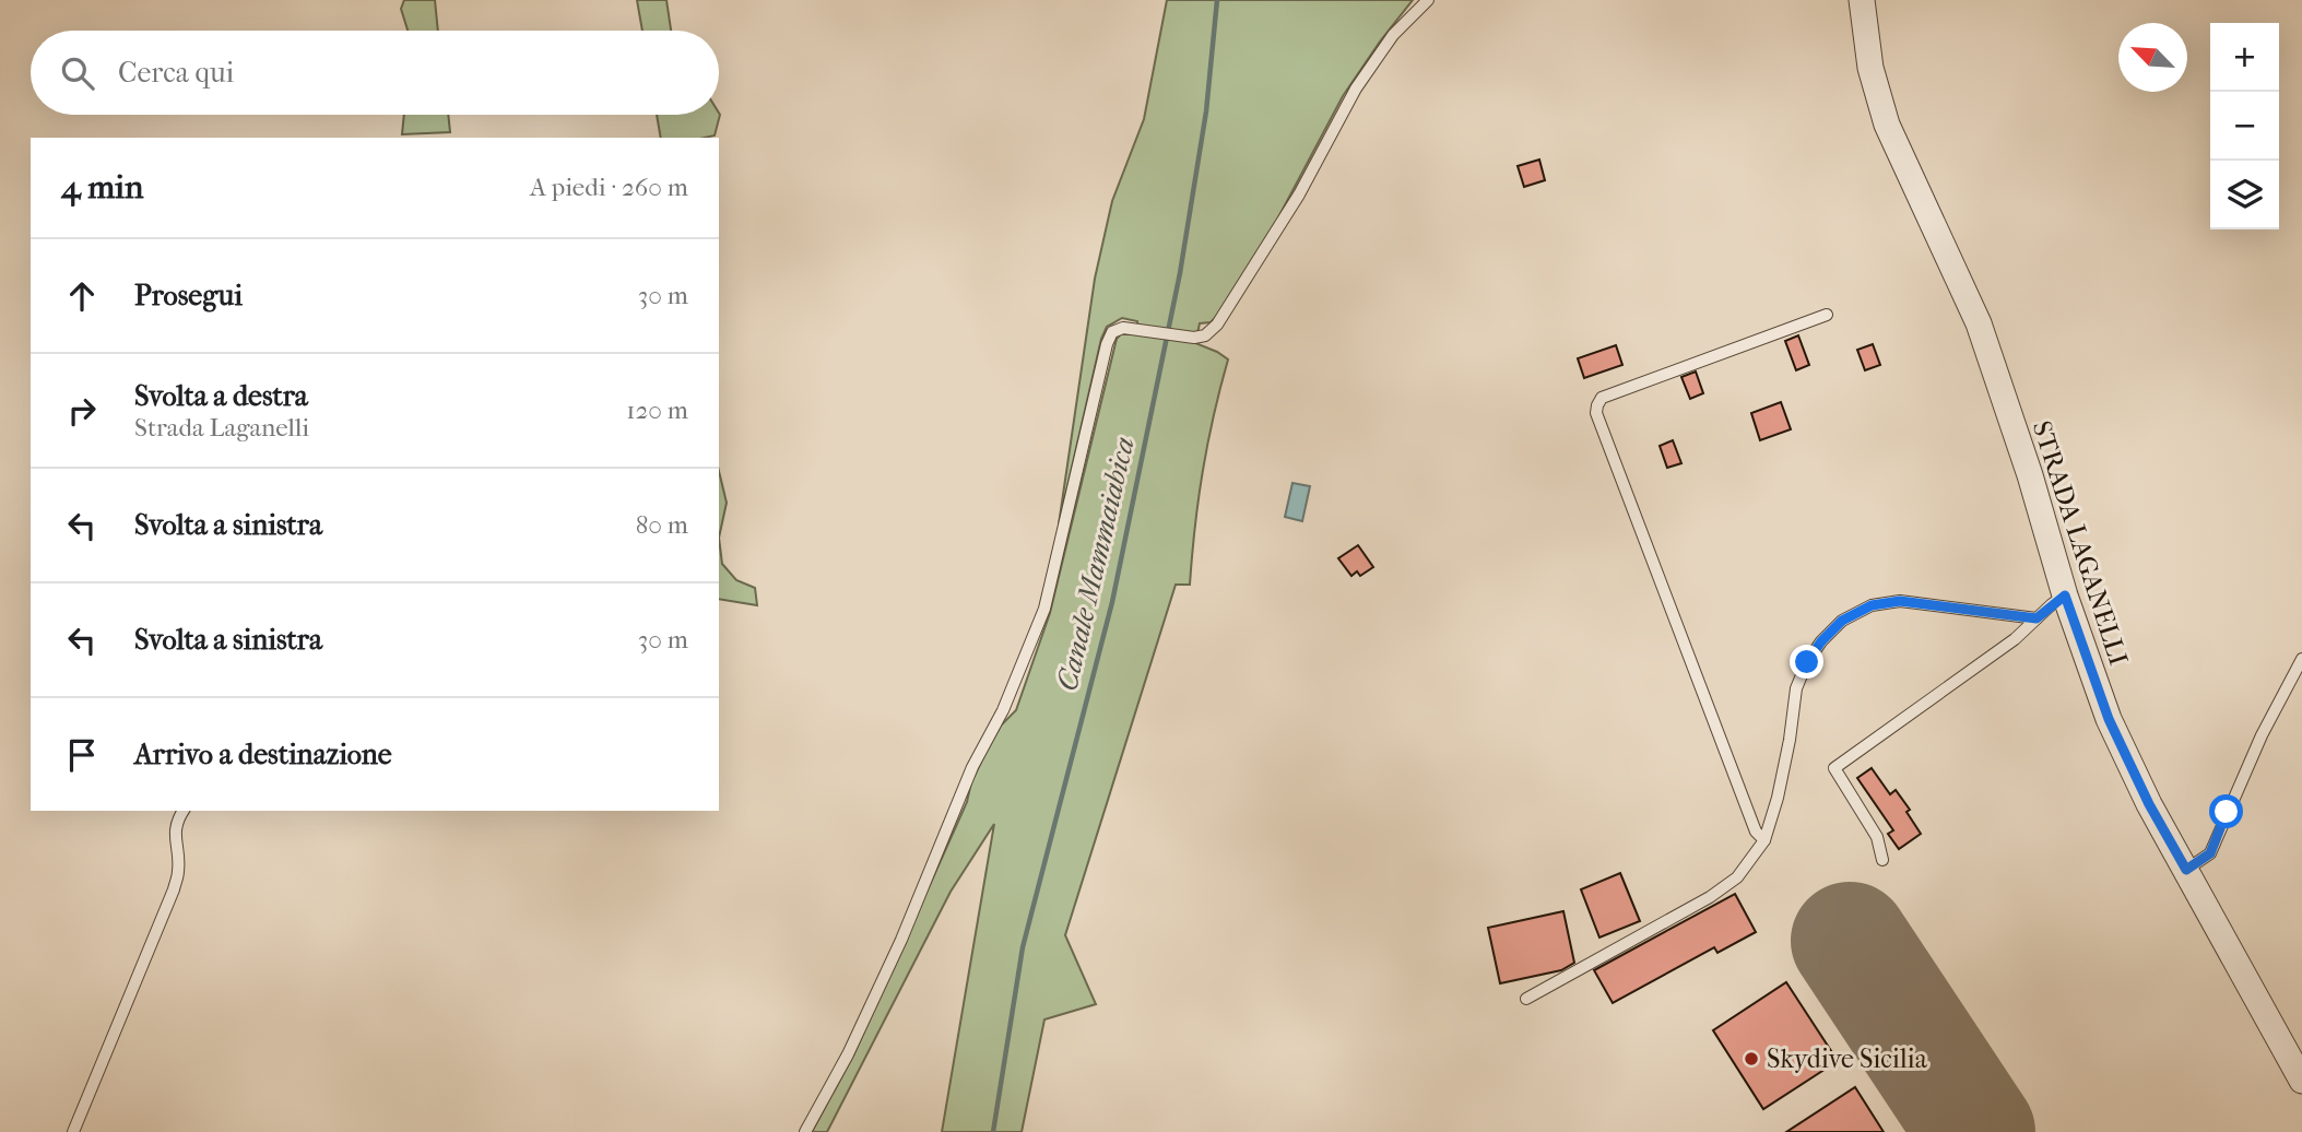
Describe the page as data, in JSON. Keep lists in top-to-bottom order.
{
  "streets": {
    "street": ["STRADA LAGANELLI"]
  },
  "water": ["Canale Mammaiabica"],
  "places": ["Skydive Sicilia"],
  "north": "top left",
  "page": {
    "map_buttons": ["+", "−"],
    "search": "Cerca qui",
    "heading": ["4 min", "A piedi · 260 m"],
    "list": [
      ["Prosegui", "30 m"],
      ["Svolta a destra", "Strada Laganelli", "120 m"],
      ["Svolta a sinistra", "80 m"],
      ["Svolta a sinistra", "30 m"],
      "Arrivo a destinazione"
    ]
  }
}
